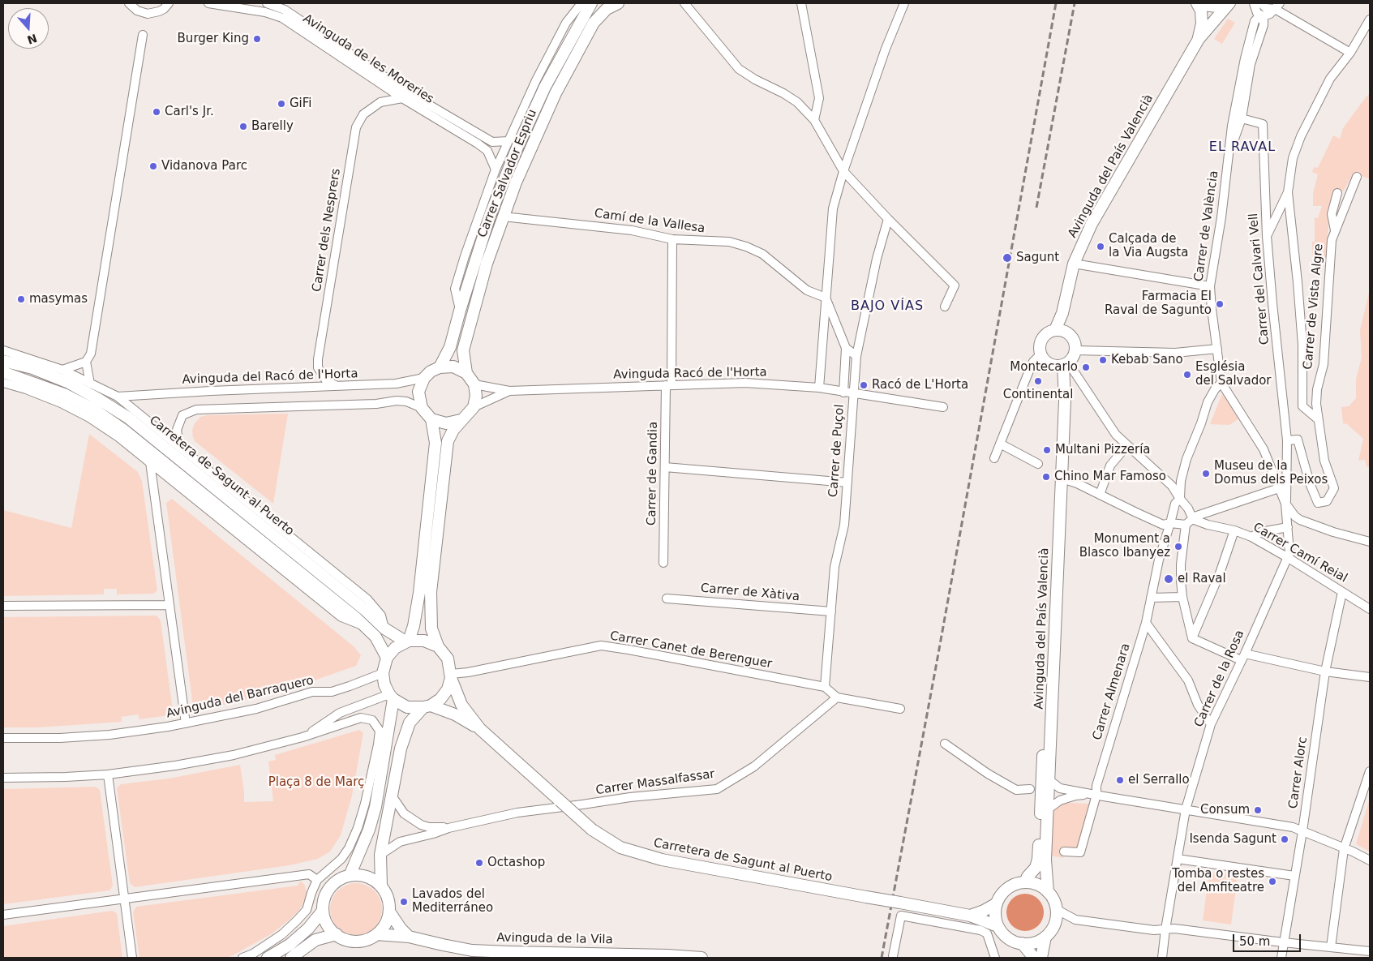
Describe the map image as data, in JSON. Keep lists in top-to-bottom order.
{
  "streets": {
    "street": [
      "Avinguda de les Moreries",
      "Avinguda del País Valencià",
      "Carrer Salvador Espriu",
      "Camí de la Vallesa",
      "Carrer de València",
      "Carrer dels Nesprers",
      "Carrer del Calvari Vell",
      "Carrer de Vista Algre",
      "Avinguda Racó de l'Horta",
      "Avinguda del Racó de l'Horta",
      "Carrer de Puçol",
      "Carrer de Gandia",
      "Carretera de Sagunt al Puerto",
      "Carrer Camí Reial",
      "Carrer de Xàtiva",
      "Carrer Canet de Berenguer",
      "Carrer de la Rosa",
      "Carrer Almenara",
      "Avinguda del Barraquero",
      "Carrer Alorc",
      "Carrer Massalfassar",
      "Avinguda de la Vila"
    ]
  },
  "crossings": [
    ["Avinguda de les Moreries", "Carrer dels Nesprers"],
    ["Avinguda del País Valencià", "Carretera de Sagunt al Puerto"],
    ["Carrer Salvador Espriu", "Camí de la Vallesa"],
    ["Carrer Salvador Espriu", "Avinguda Racó de l'Horta"],
    ["Carrer Salvador Espriu", "Avinguda del Racó de l'Horta"],
    ["Camí de la Vallesa", "Carrer de Gandia"],
    ["Carrer de València", "Carrer del Calvari Vell"],
    ["Carrer dels Nesprers", "Avinguda del Racó de l'Horta"],
    ["Carrer del Calvari Vell", "Carrer de Vista Algre"],
    ["Carrer del Calvari Vell", "Carrer de la Rosa"],
    ["Avinguda Racó de l'Horta", "Avinguda del Racó de l'Horta"],
    ["Avinguda Racó de l'Horta", "Carrer de Puçol"],
    ["Avinguda Racó de l'Horta", "Carrer de Gandia"],
    ["Carrer de Puçol", "Carrer de Xàtiva"],
    ["Carrer de Puçol", "Carrer Canet de Berenguer"],
    ["Carretera de Sagunt al Puerto", "Carrer Canet de Berenguer"],
    ["Carretera de Sagunt al Puerto", "Avinguda del Barraquero"],
    ["Carrer Camí Reial", "Carrer de la Rosa"],
    ["Carrer Camí Reial", "Carrer Alorc"],
    ["Carrer Canet de Berenguer", "Avinguda del Barraquero"]
  ],
  "districts": ["EL RAVAL", "BAJO VÍAS"],
  "parks": ["Plaça 8 de Març"],
  "places": [
    "Burger King",
    "GiFi",
    "Carl's Jr.",
    "Barelly",
    "Vidanova Parc",
    "Calçada de la Via Augsta",
    "Sagunt",
    "masymas",
    "Farmacia El Raval de Sagunto",
    "Kebab Sano",
    "Montecarlo",
    "Església del Salvador",
    "Continental",
    "Racó de L'Horta",
    "Multani Pizzería",
    "Museu de la Domus dels Peixos",
    "Chino Mar Famoso",
    "Monument a Blasco Ibanyez",
    "el Raval",
    "el Serrallo",
    "Consum",
    "Isenda Sagunt",
    "Octashop",
    "Tomba o restes del Amfiteatre",
    "Lavados del Mediterráneo"
  ],
  "scale_bar": "50 m",
  "north": "bottom"
}
